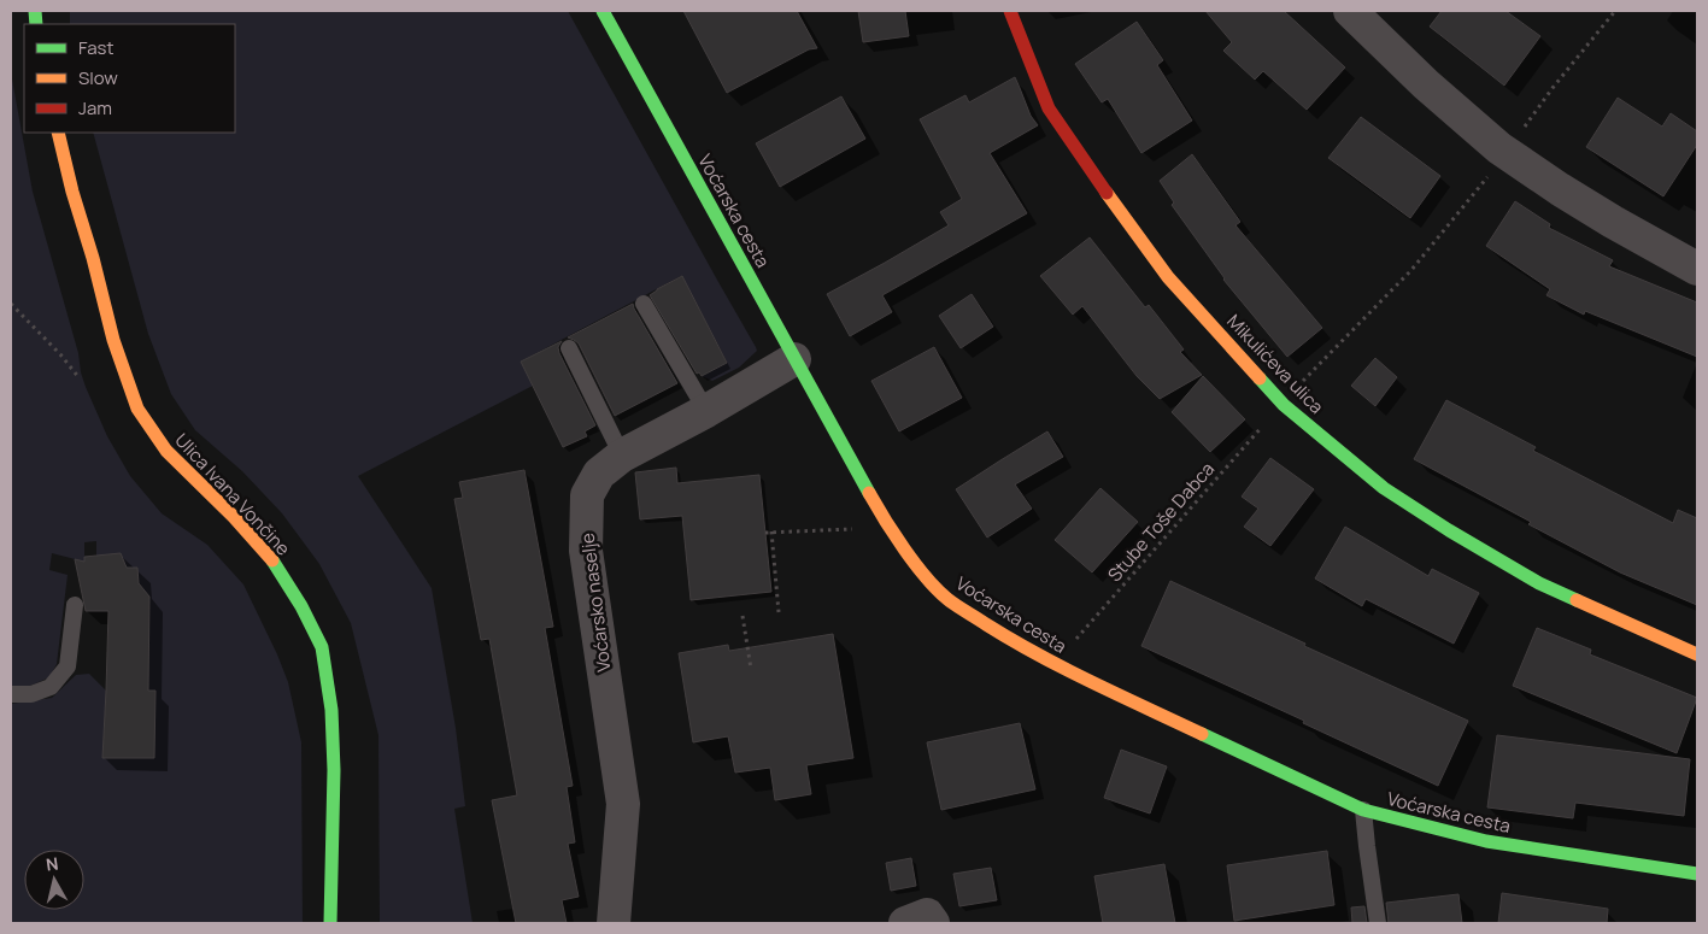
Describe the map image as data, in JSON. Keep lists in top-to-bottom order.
{
  "streets": {
    "street": [
      "Voćarska cesta",
      "Mikulićeva ulica",
      "Ulica Ivana Vončine",
      "Voćarsko naselje"
    ],
    "path": ["Stube Toše Dabca"]
  },
  "crossings": [
    ["Voćarska cesta", "Voćarsko naselje"]
  ],
  "legend": ["Fast", "Slow", "Jam"],
  "north": "top"
}
